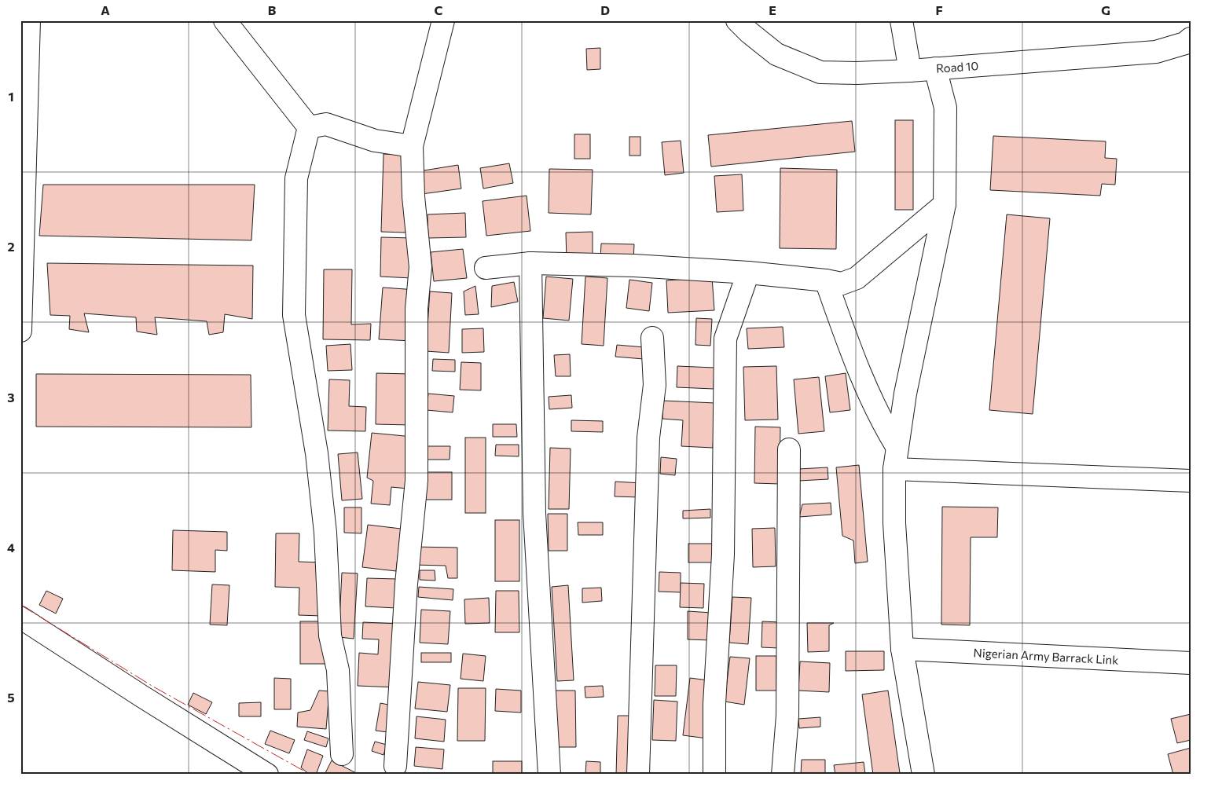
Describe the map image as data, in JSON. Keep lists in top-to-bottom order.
{
  "streets": {
    "street": ["Road 10", "Nigerian Army Barrack Link"]
  },
  "grid": {
    "columns": [
      "A",
      "B",
      "C",
      "D",
      "E",
      "F",
      "G"
    ],
    "rows": [
      "1",
      "2",
      "3",
      "4",
      "5"
    ]
  }
}
